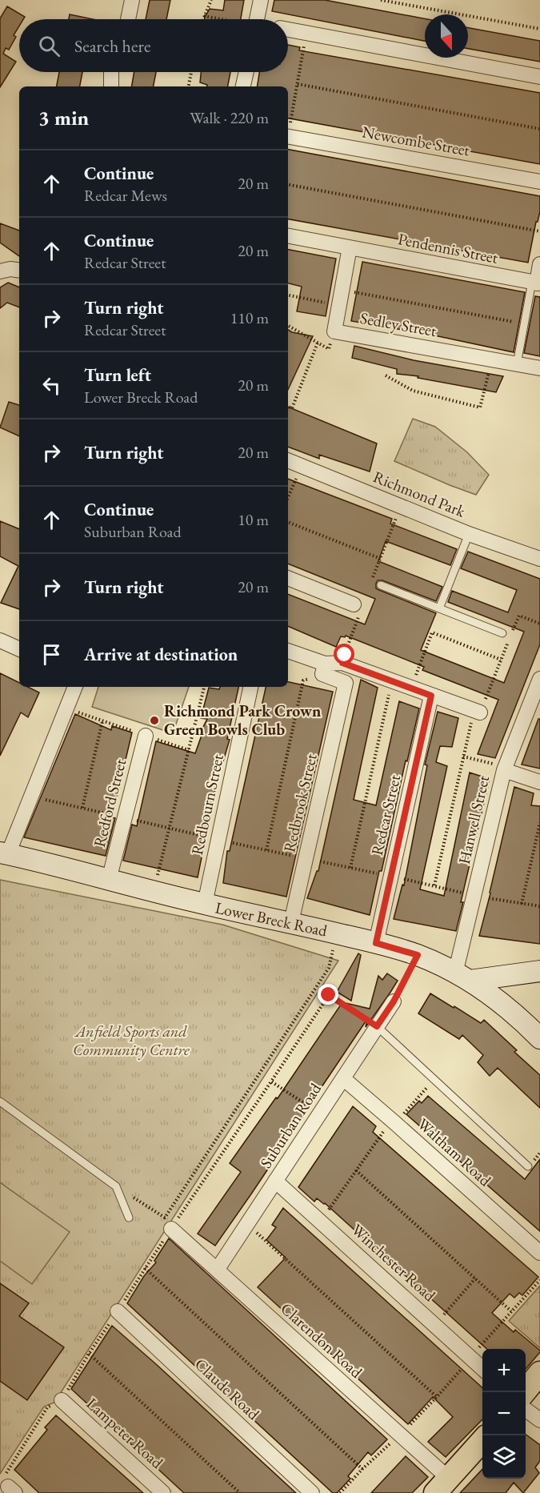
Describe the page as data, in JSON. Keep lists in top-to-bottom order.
{
  "streets": {
    "street": [
      "Newcombe Street",
      "Pendennis Street",
      "Sedley Street",
      "Richmond Park",
      "Redford Street",
      "Redbrook Street",
      "Redbourn Street",
      "Redcar Street",
      "Hanwell Street",
      "Lower Breck Road",
      "Suburban Road",
      "Waltham Road",
      "Winchester Road",
      "Clarendon Road",
      "Claude Road",
      "Lampeter Road"
    ]
  },
  "crossings": [
    ["Pendennis Street", "Sedley Street"],
    ["Redford Street", "Lower Breck Road"],
    ["Redbrook Street", "Lower Breck Road"],
    ["Redbourn Street", "Lower Breck Road"],
    ["Redcar Street", "Lower Breck Road"],
    ["Hanwell Street", "Lower Breck Road"],
    ["Suburban Road", "Waltham Road"],
    ["Suburban Road", "Winchester Road"],
    ["Suburban Road", "Clarendon Road"]
  ],
  "parks": ["Anfield Sports and Community Centre"],
  "places": ["Richmond Park Crown Green Bowls Club"],
  "north": "bottom",
  "page": {
    "search": "Search here",
    "heading": ["3 min", "Walk · 220 m"],
    "list": [
      ["Continue", "Redcar Mews", "20 m"],
      ["Continue", "Redcar Street", "20 m"],
      ["Turn right", "Redcar Street", "110 m"],
      ["Turn left", "Lower Breck Road", "20 m"],
      ["Turn right", "20 m"],
      ["Continue", "Suburban Road", "10 m"],
      ["Turn right", "20 m"],
      "Arrive at destination"
    ],
    "map_buttons": ["+", "−"]
  }
}
